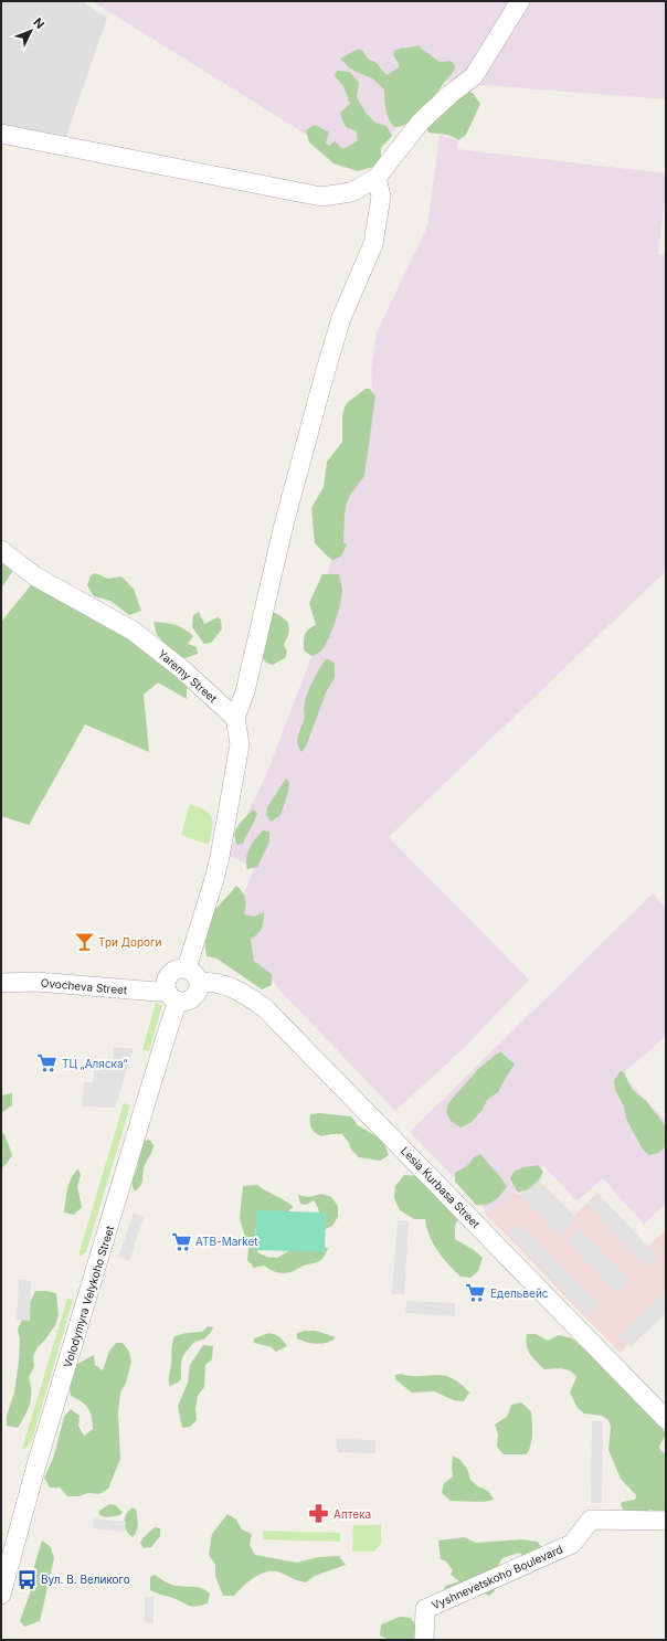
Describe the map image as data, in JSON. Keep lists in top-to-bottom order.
{
  "streets": {
    "street": [
      "Yaremy Street",
      "Ovocheva Street",
      "Lesia Kurbasa Street",
      "Volodymyra Velykoho Street",
      "Vyshnevetskoho Boulevard"
    ]
  },
  "crossings": [
    ["Ovocheva Street", "Lesia Kurbasa Street"],
    ["Ovocheva Street", "Volodymyra Velykoho Street"],
    ["Lesia Kurbasa Street", "Volodymyra Velykoho Street"]
  ],
  "places": {
    "bar": ["Три Дороги"],
    "supermarket": ["ТЦ „Аляска“", "ATB-Market", "Едельвейс"],
    "pharmacy": ["Аптека"],
    "bus stop": ["Вул. В. Великого"]
  },
  "north": "top right"
}
